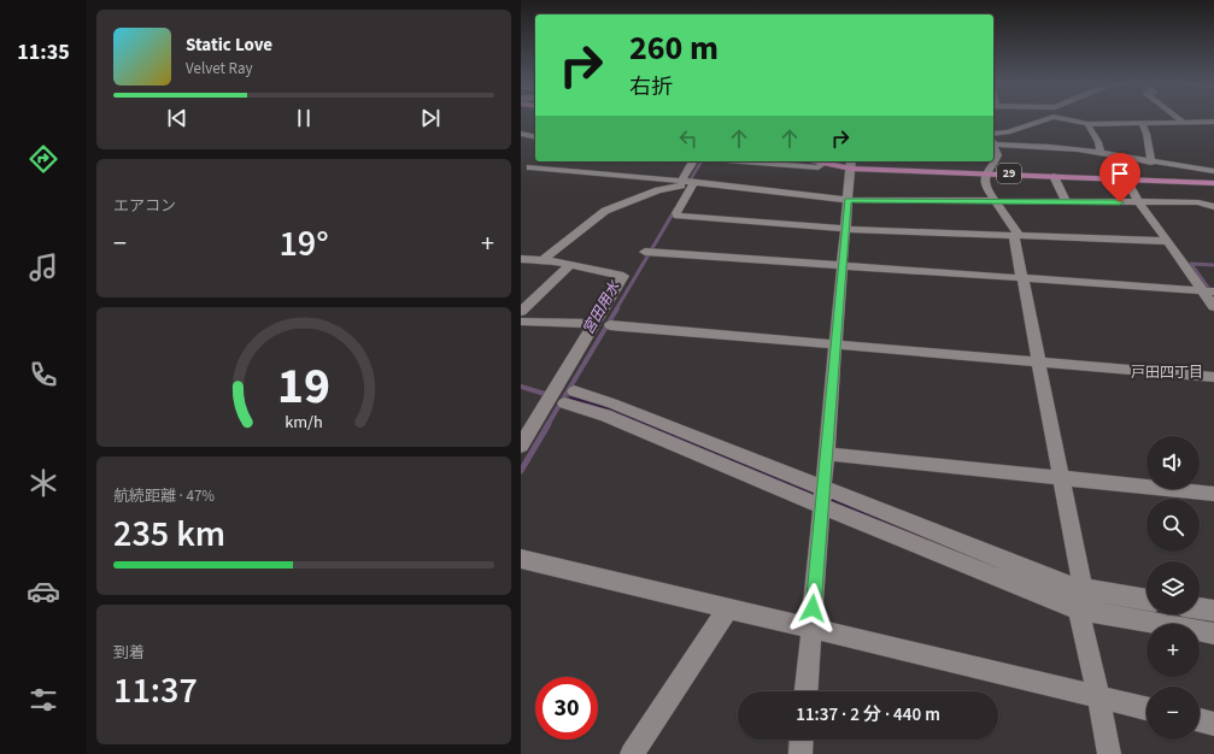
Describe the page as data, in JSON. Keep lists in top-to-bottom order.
{
  "streets": {
    "main road": ["29"]
  },
  "districts": ["戸田四丁目"],
  "water": ["宮田用水"],
  "page": {
    "tabs": "11:35",
    "turn": ["260 m", "右折"],
    "song": ["Static Love", "Velvet Ray"],
    "tile": [
      "エアコン",
      ["航続距離 · 47%", "235 km"],
      ["到着", "11:37"]
    ],
    "heat": ["−", "19°", "+"],
    "map_buttons": ["+", "−"],
    "limit": "30",
    "trip": "11:37 · 2 分 · 440 m",
    "gauge": ["19", "km/h"]
  }
}
